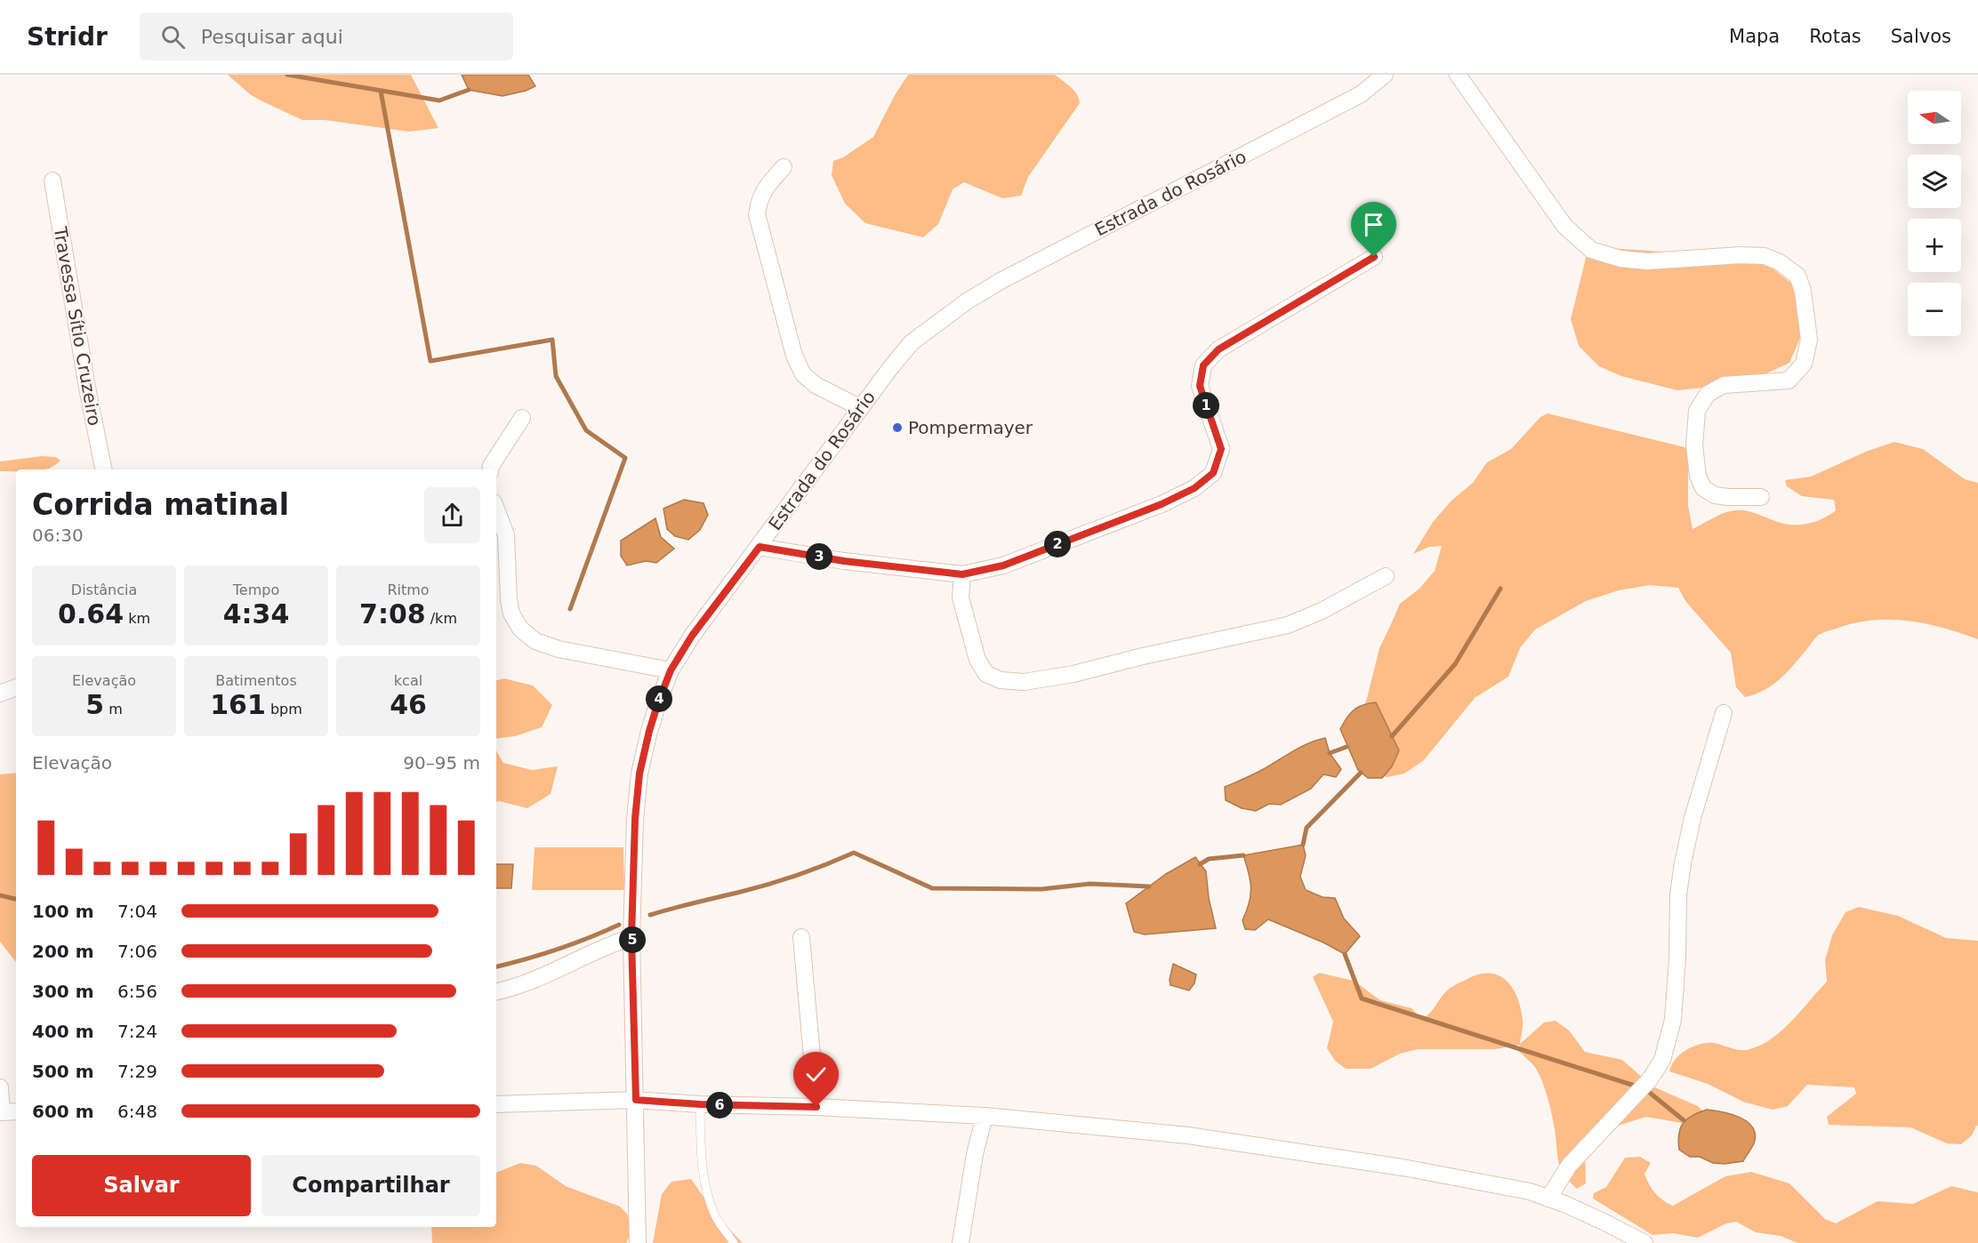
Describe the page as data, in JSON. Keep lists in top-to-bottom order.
{
  "streets": {
    "street": ["Estrada do Rosário", "Travessa Sítio Cruzeiro"]
  },
  "places": ["Pompermayer"],
  "north": "left",
  "page": {
    "header": "Stridr",
    "search": "Pesquisar aqui",
    "nav": ["Mapa", "Rotas", "Salvos"],
    "map_buttons": ["+", "−"],
    "pins": [
      "1",
      "2",
      "3",
      "4",
      "5",
      "6"
    ],
    "heading": ["Corrida matinal", "06:30"],
    "stats": [
      ["Distância", "0.64 km"],
      ["Tempo", "4:34"],
      ["Ritmo", "7:08 /km"],
      ["Elevação", "5 m"],
      ["Batimentos", "161 bpm"],
      ["kcal", "46"]
    ],
    "chart": ["Elevação", "90–95 m"],
    "list": [
      {
        "name": "100 m",
        "note": "7:04"
      },
      {
        "name": "200 m",
        "note": "7:06"
      },
      {
        "name": "300 m",
        "note": "6:56"
      },
      {
        "name": "400 m",
        "note": "7:24"
      },
      {
        "name": "500 m",
        "note": "7:29"
      },
      {
        "name": "600 m",
        "note": "6:48"
      }
    ],
    "buttons": ["Salvar", "Compartilhar"]
  }
}
